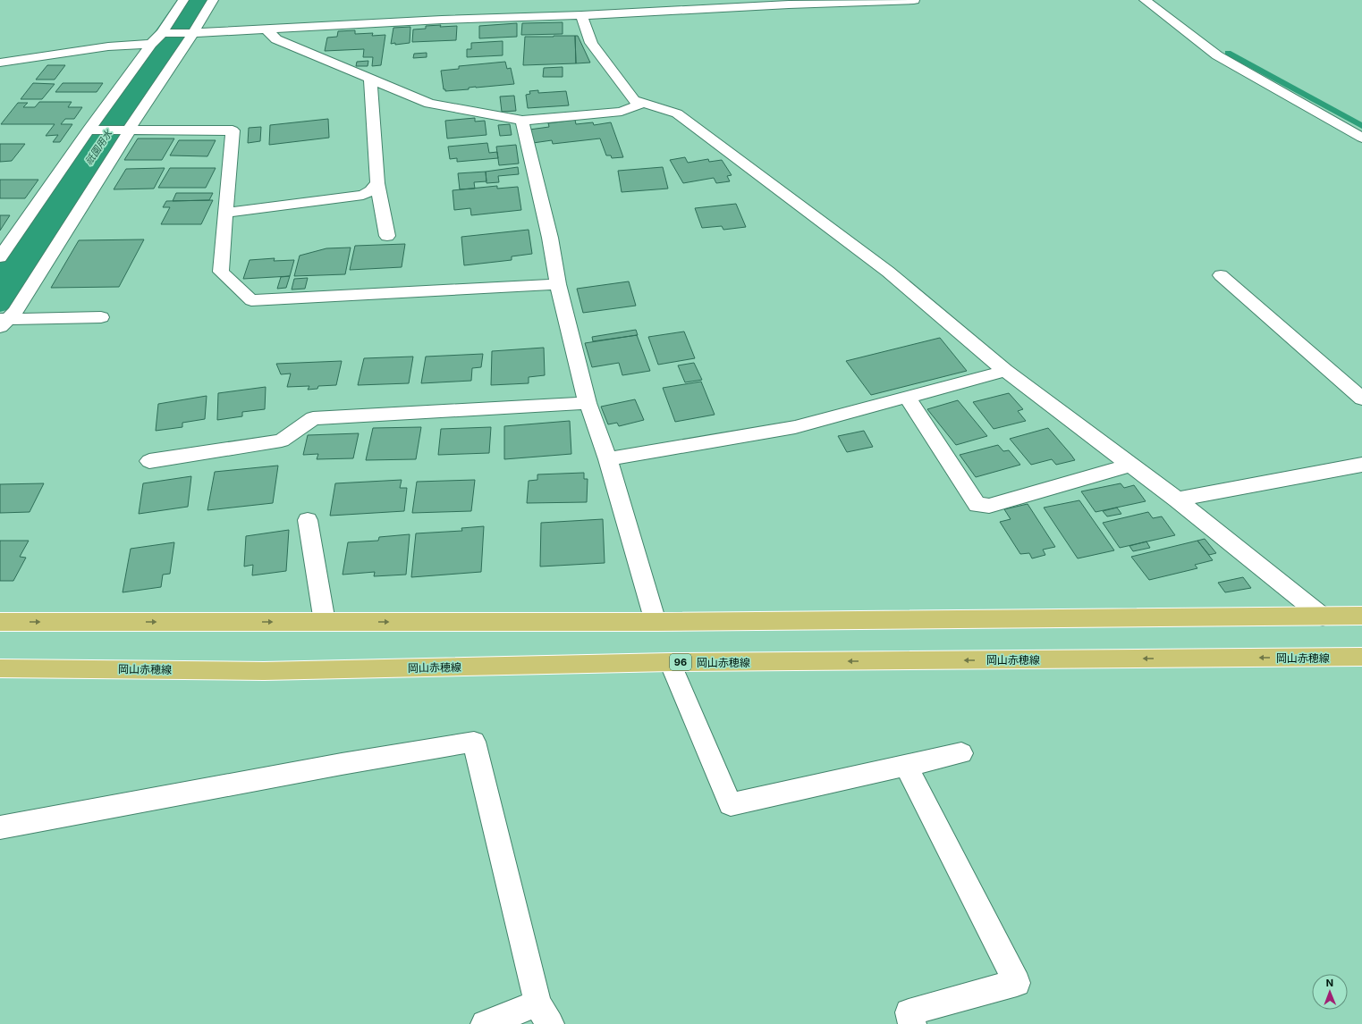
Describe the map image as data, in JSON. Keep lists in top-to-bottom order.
{
  "streets": {
    "main road": ["岡山赤穂線", "96"]
  },
  "water": ["祇園用水"],
  "north": "top"
}
